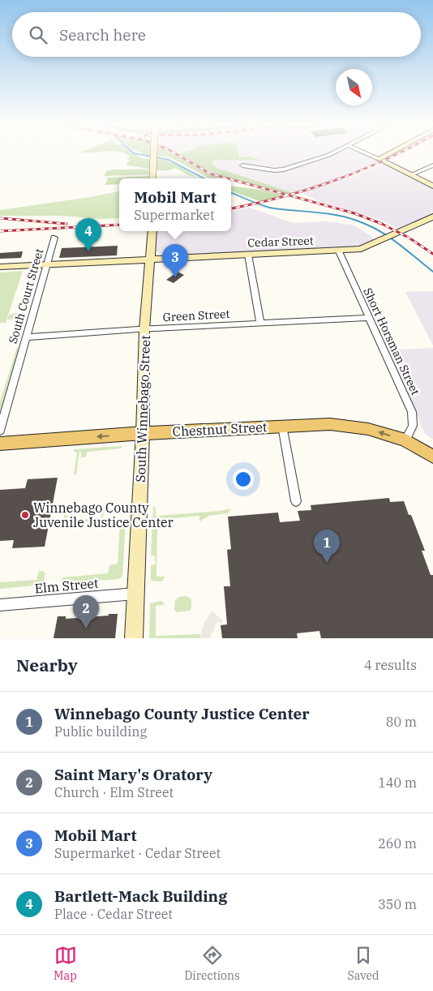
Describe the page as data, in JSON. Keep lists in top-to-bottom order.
{
  "streets": {
    "main road": ["Chestnut Street"],
    "street": [
      "Cedar Street",
      "South Court Street",
      "Green Street",
      "Short Horsman Street",
      "South Winnebago Street",
      "Elm Street"
    ]
  },
  "crossings": [
    ["Cedar Street", "South Court Street"],
    ["Cedar Street", "Short Horsman Street"],
    ["Cedar Street", "South Winnebago Street"],
    ["South Court Street", "Green Street"],
    ["Green Street", "Short Horsman Street"],
    ["Green Street", "South Winnebago Street"],
    ["Short Horsman Street", "Chestnut Street"],
    ["South Winnebago Street", "Chestnut Street"],
    ["South Winnebago Street", "Elm Street"]
  ],
  "one_way": ["Chestnut Street"],
  "places": ["Winnebago County Juvenile Justice Center"],
  "north": "bottom right",
  "page": {
    "search": "Search here",
    "popup": ["Mobil Mart", "Supermarket"],
    "pins": [
      "4",
      "3",
      "1",
      "2"
    ],
    "heading": ["Nearby", "4 results"],
    "list": [
      {
        "mark": "1",
        "name": "Winnebago County Justice Center",
        "note": "Public building",
        "value": "80 m"
      },
      {
        "mark": "2",
        "name": "Saint Mary's Oratory",
        "note": "Church · Elm Street",
        "value": "140 m"
      },
      {
        "mark": "3",
        "name": "Mobil Mart",
        "note": "Supermarket · Cedar Street",
        "value": "260 m"
      },
      {
        "mark": "4",
        "name": "Bartlett-Mack Building",
        "note": "Place · Cedar Street",
        "value": "350 m"
      }
    ],
    "nav": ["Map", "Directions", "Saved"]
  }
}
